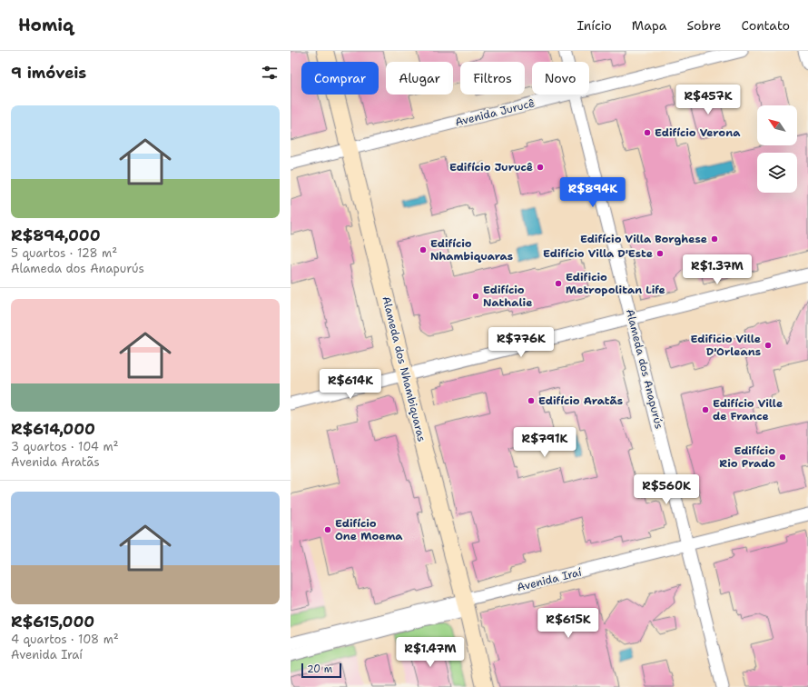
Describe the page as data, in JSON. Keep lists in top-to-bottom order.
{
  "streets": {
    "street": [
      "Avenida Jurucê",
      "Alameda dos Nhambiquaras",
      "Alameda dos Anapurús",
      "Avenida Iraí"
    ]
  },
  "crossings": [
    ["Avenida Jurucê", "Alameda dos Nhambiquaras"],
    ["Alameda dos Nhambiquaras", "Avenida Iraí"],
    ["Alameda dos Anapurús", "Avenida Iraí"]
  ],
  "places": [
    "Edifício Verona",
    "Edifício Jurucê",
    "Edifício Villa Borghese",
    "Edifício Nhambiquaras",
    "Edifício Villa D'Este",
    "Edificio Metropolitan Life",
    "Edifício Nathalie",
    "Edificio Ville D'Orleans",
    "Edifício Aratãs",
    "Edifício Ville de France",
    "Edifício Rio Prado",
    "Edifício One Moema"
  ],
  "scale_bar": "20 m",
  "north": "top left",
  "page": {
    "header": "Homiq",
    "nav": [
      "Início",
      "Mapa",
      "Sobre",
      "Contato"
    ],
    "heading": "9 imóveis",
    "chip": [
      "Comprar",
      "Alugar",
      "Filtros",
      "Novo"
    ],
    "price": [
      "R$457K",
      "R$894K",
      "R$1.37M",
      "R$776K",
      "R$614K",
      "R$791K",
      "R$560K",
      "R$615K",
      "R$1.47M"
    ],
    "list": [
      {
        "name": "R$894,000",
        "note": "5 quartos · 128 m² · Alameda dos Anapurús"
      },
      {
        "name": "R$614,000",
        "note": "3 quartos · 104 m² · Avenida Aratãs"
      },
      {
        "name": "R$615,000",
        "note": "4 quartos · 108 m² · Avenida Iraí"
      }
    ],
    "scale": "20 m"
  }
}
